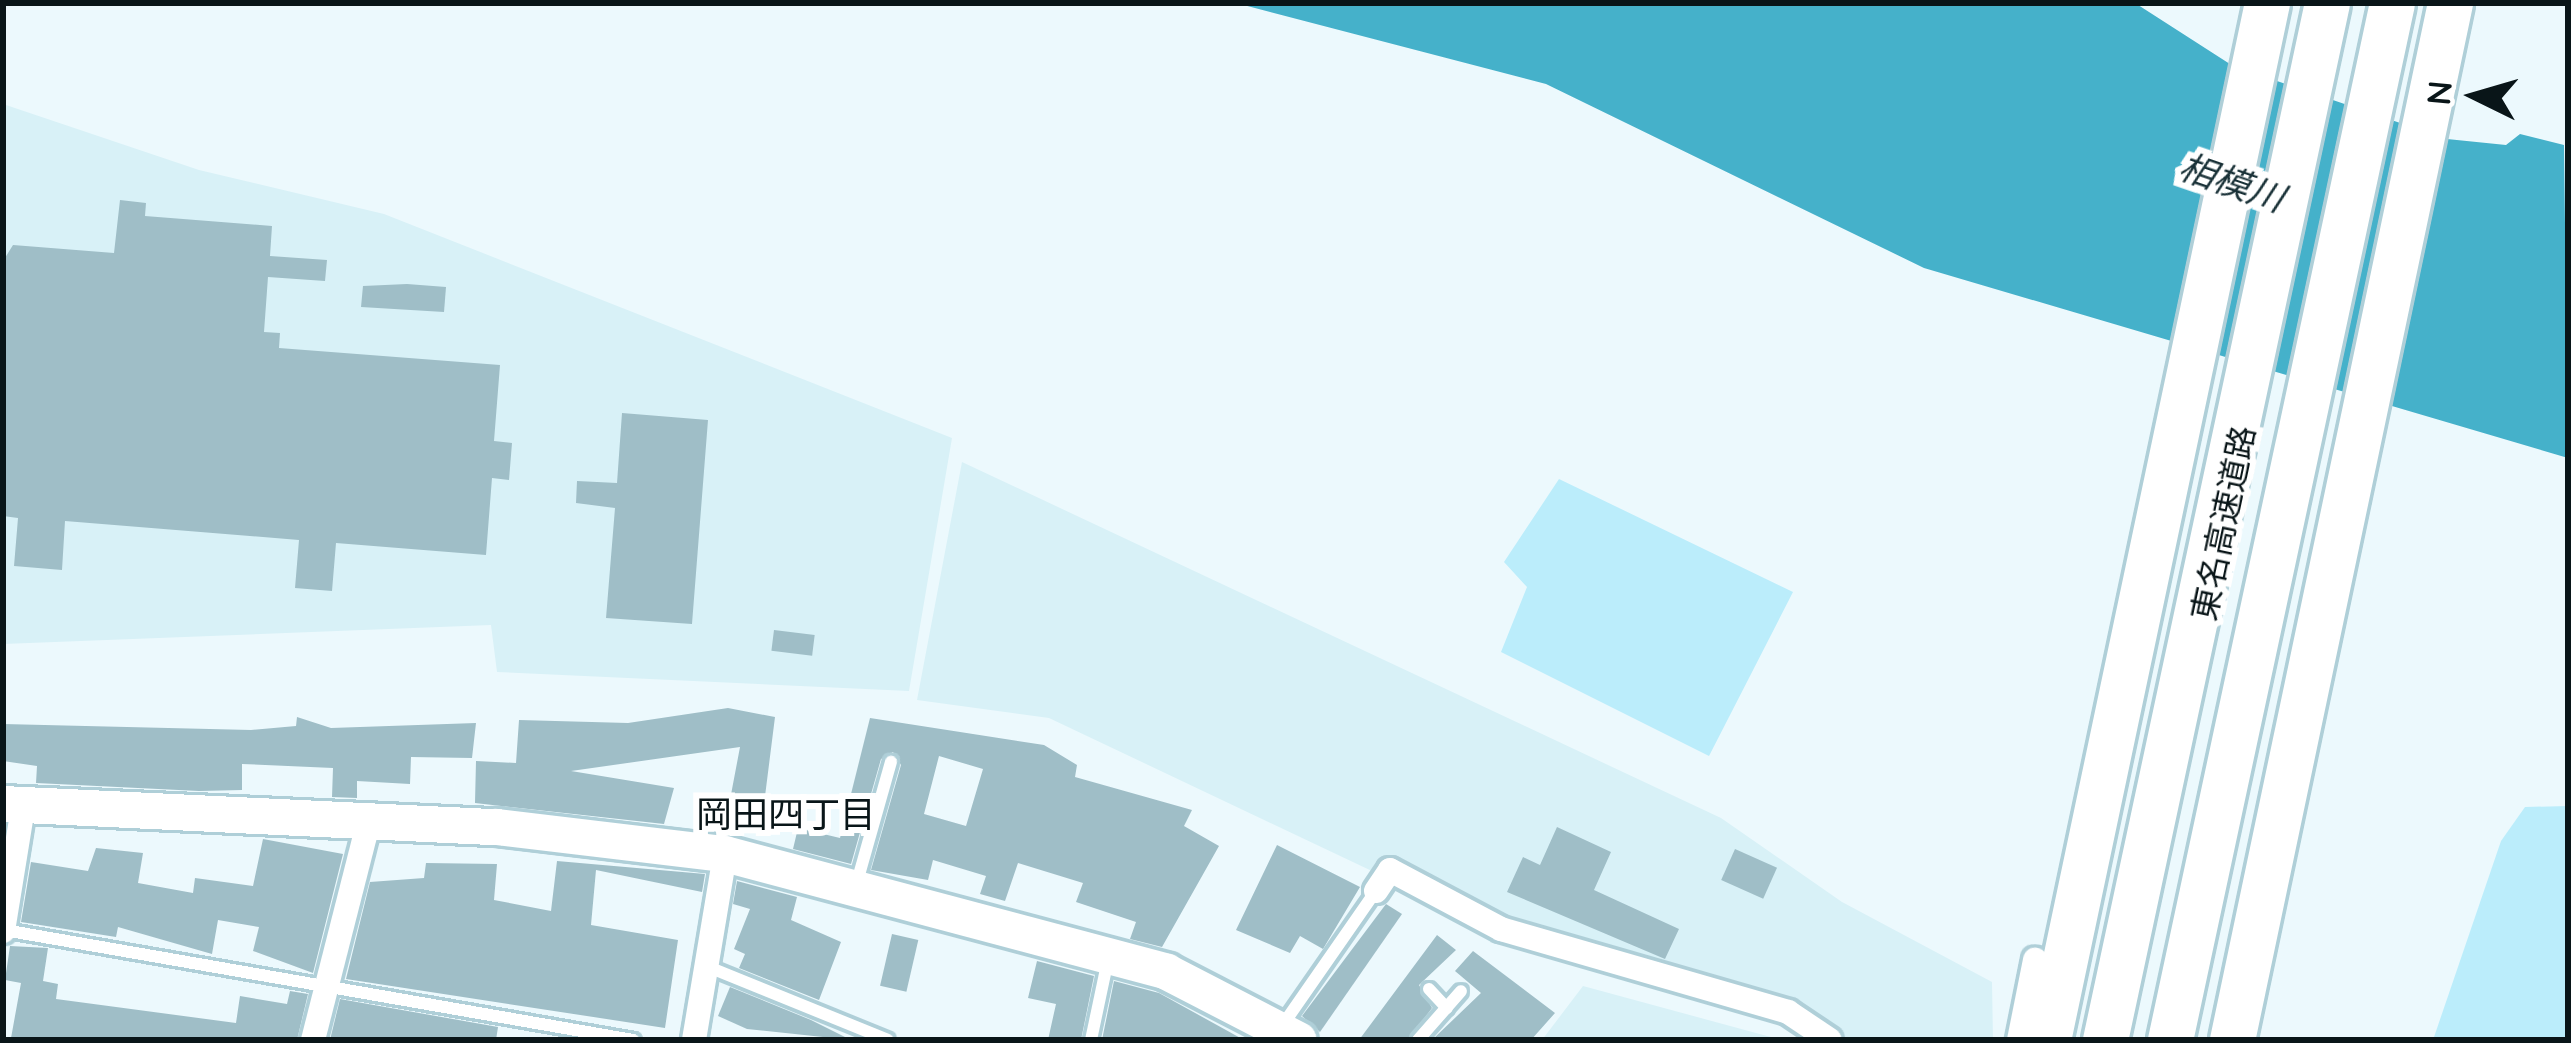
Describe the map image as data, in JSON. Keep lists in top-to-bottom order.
{
  "streets": {
    "highway": ["東名高速道路"]
  },
  "districts": ["岡田四丁目"],
  "water": ["相模川"],
  "north": "left"
}
